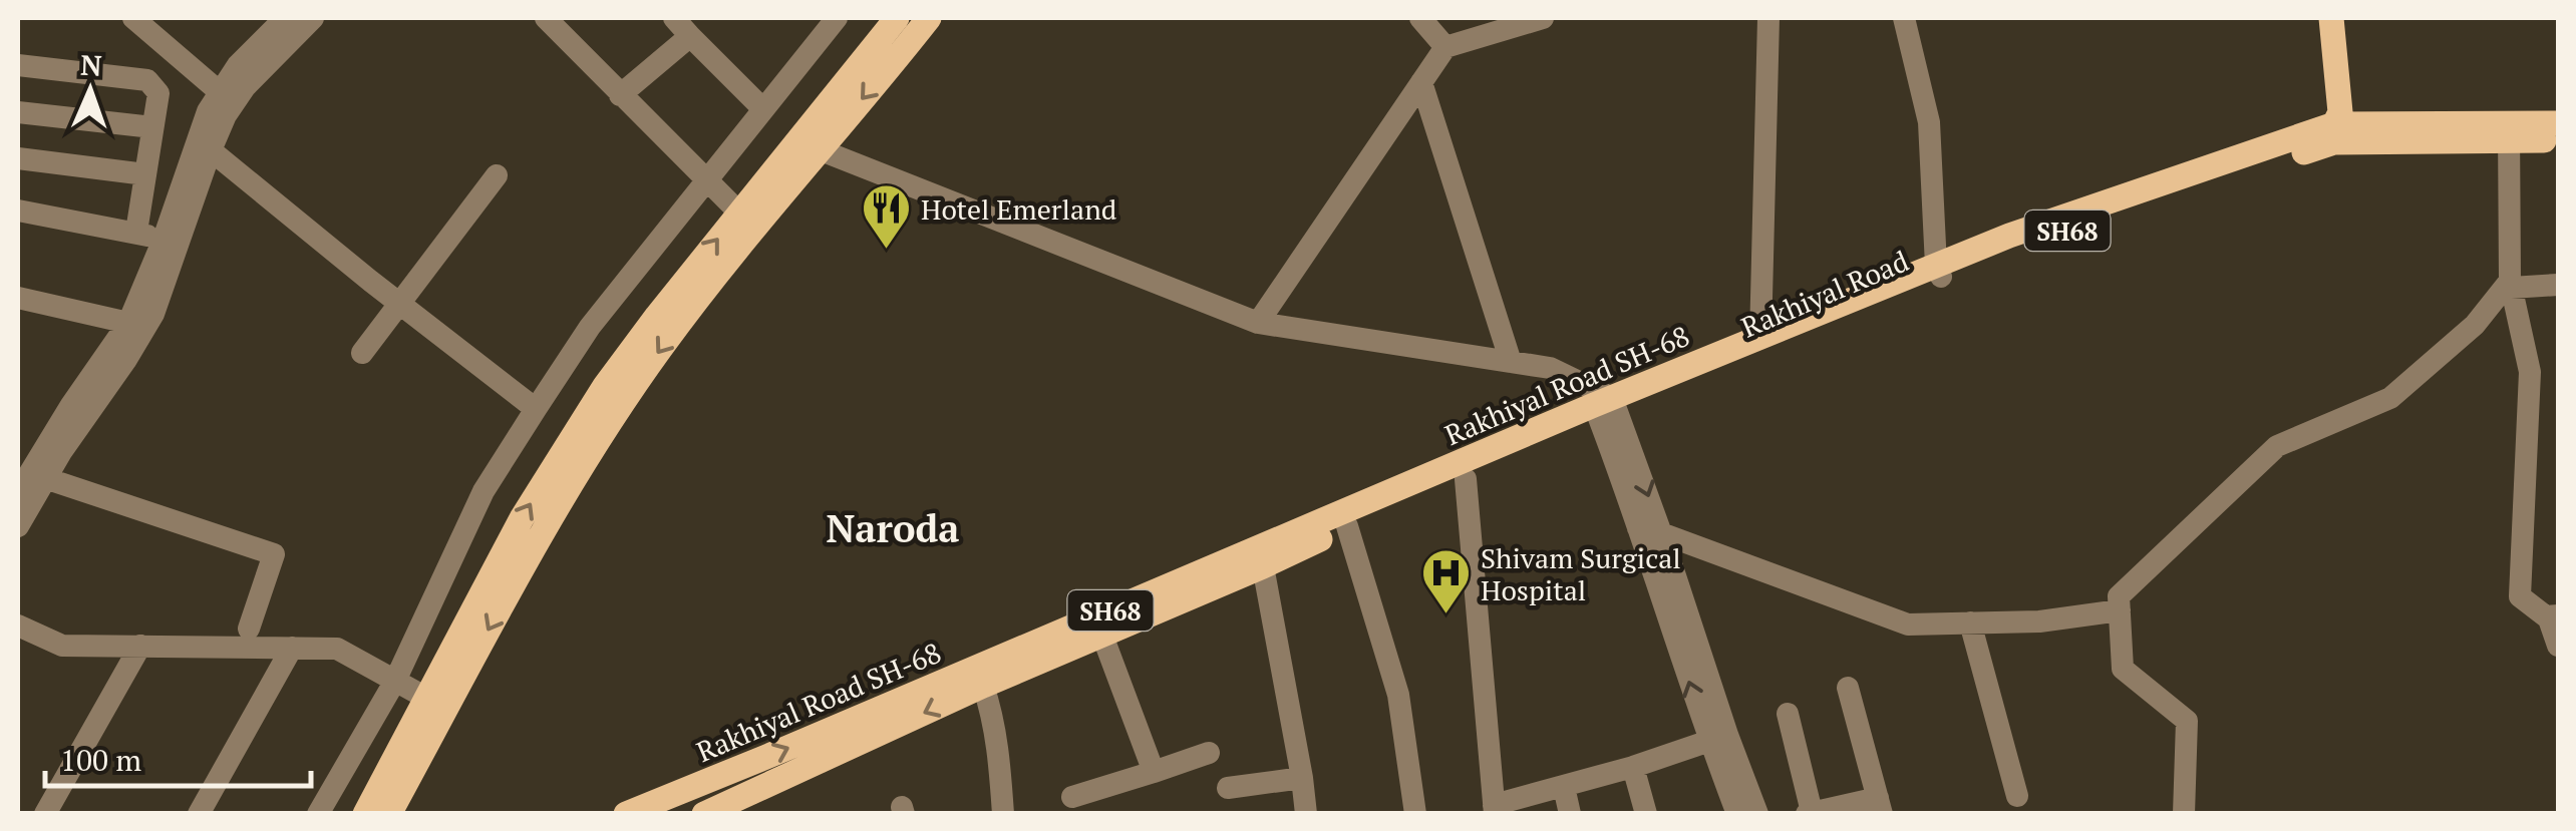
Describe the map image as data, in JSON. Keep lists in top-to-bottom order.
{
  "streets": {
    "main road": ["SH68", "Rakhiyal Road", "Rakhiyal Road SH-68"]
  },
  "crossings": [
    ["SH68", "Rakhiyal Road SH-68"],
    ["Rakhiyal Road", "Rakhiyal Road SH-68"]
  ],
  "one_way": ["Rakhiyal Road SH-68"],
  "districts": ["Naroda"],
  "places": {
    "restaurant": ["Hotel Emerland"],
    "hospital": ["Shivam Surgical Hospital"]
  },
  "scale_bar": "100 m",
  "north": "top"
}
